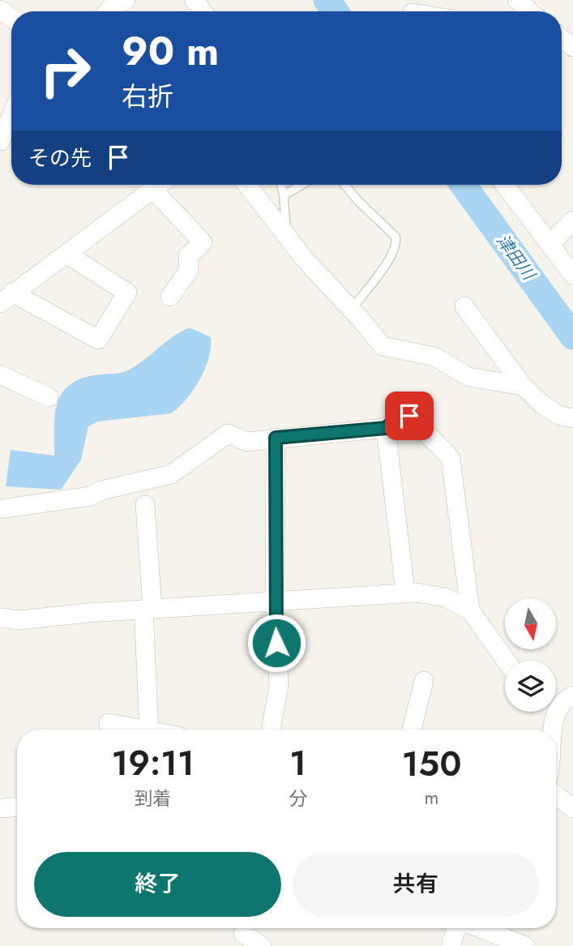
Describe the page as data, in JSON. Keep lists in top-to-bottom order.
{
  "water": ["津田川"],
  "north": "bottom",
  "page": {
    "turn": ["90 m", "右折"],
    "then": "その先",
    "eta": [
      "19:11",
      "到着",
      "1",
      "分",
      "150",
      "m"
    ],
    "buttons": ["終了", "共有"]
  }
}
